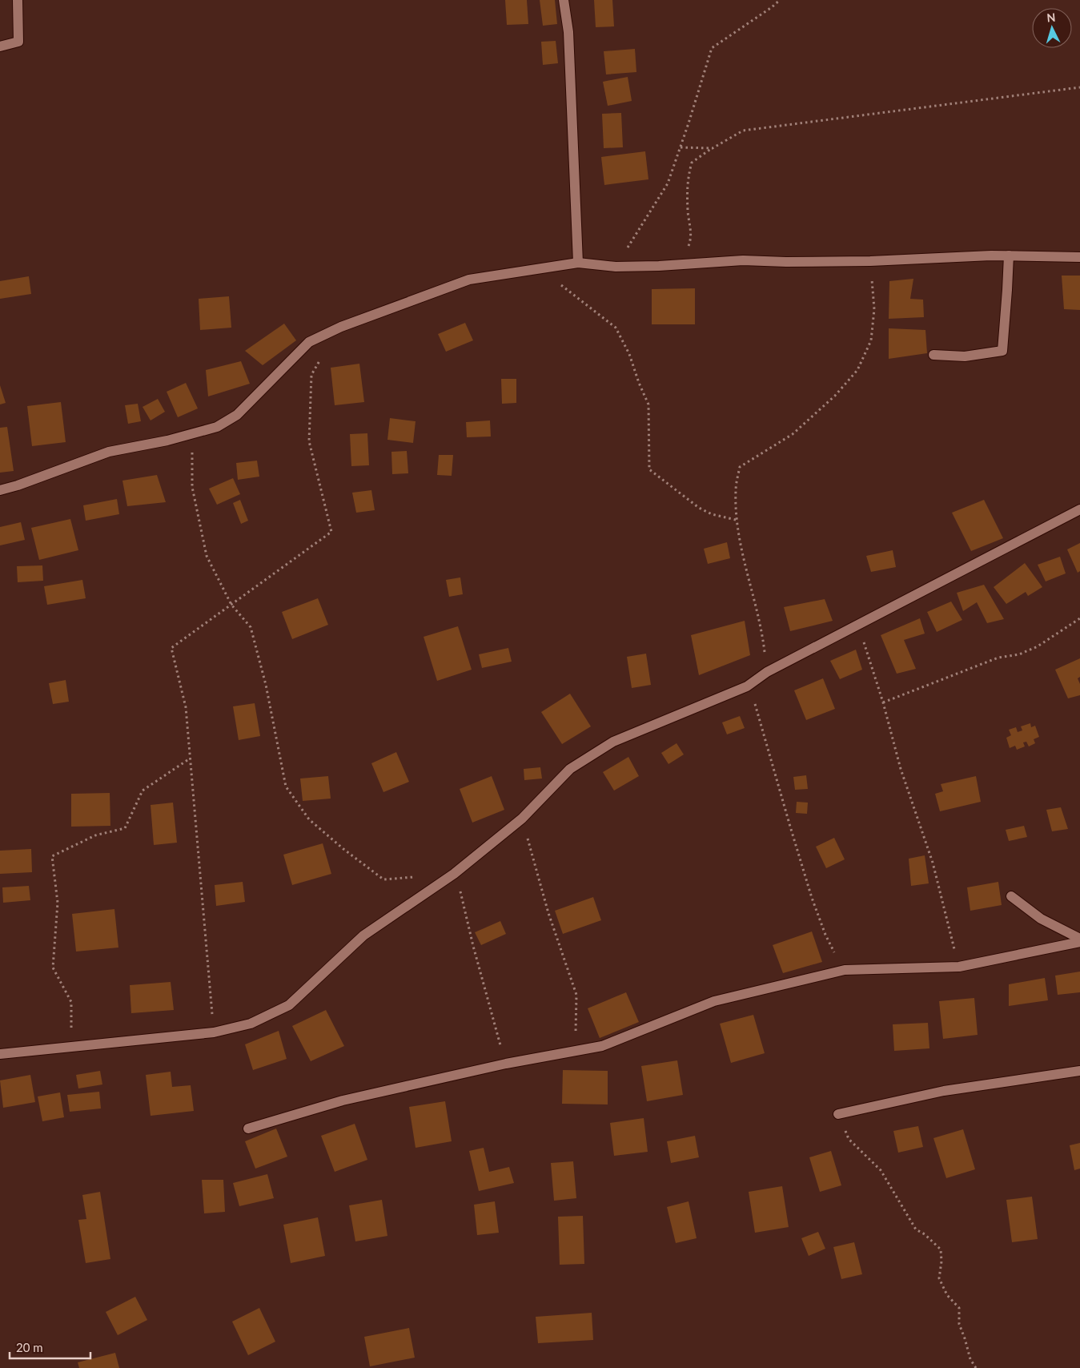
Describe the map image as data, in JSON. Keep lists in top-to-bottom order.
{
  "scale_bar": "20 m",
  "north": "top"
}
